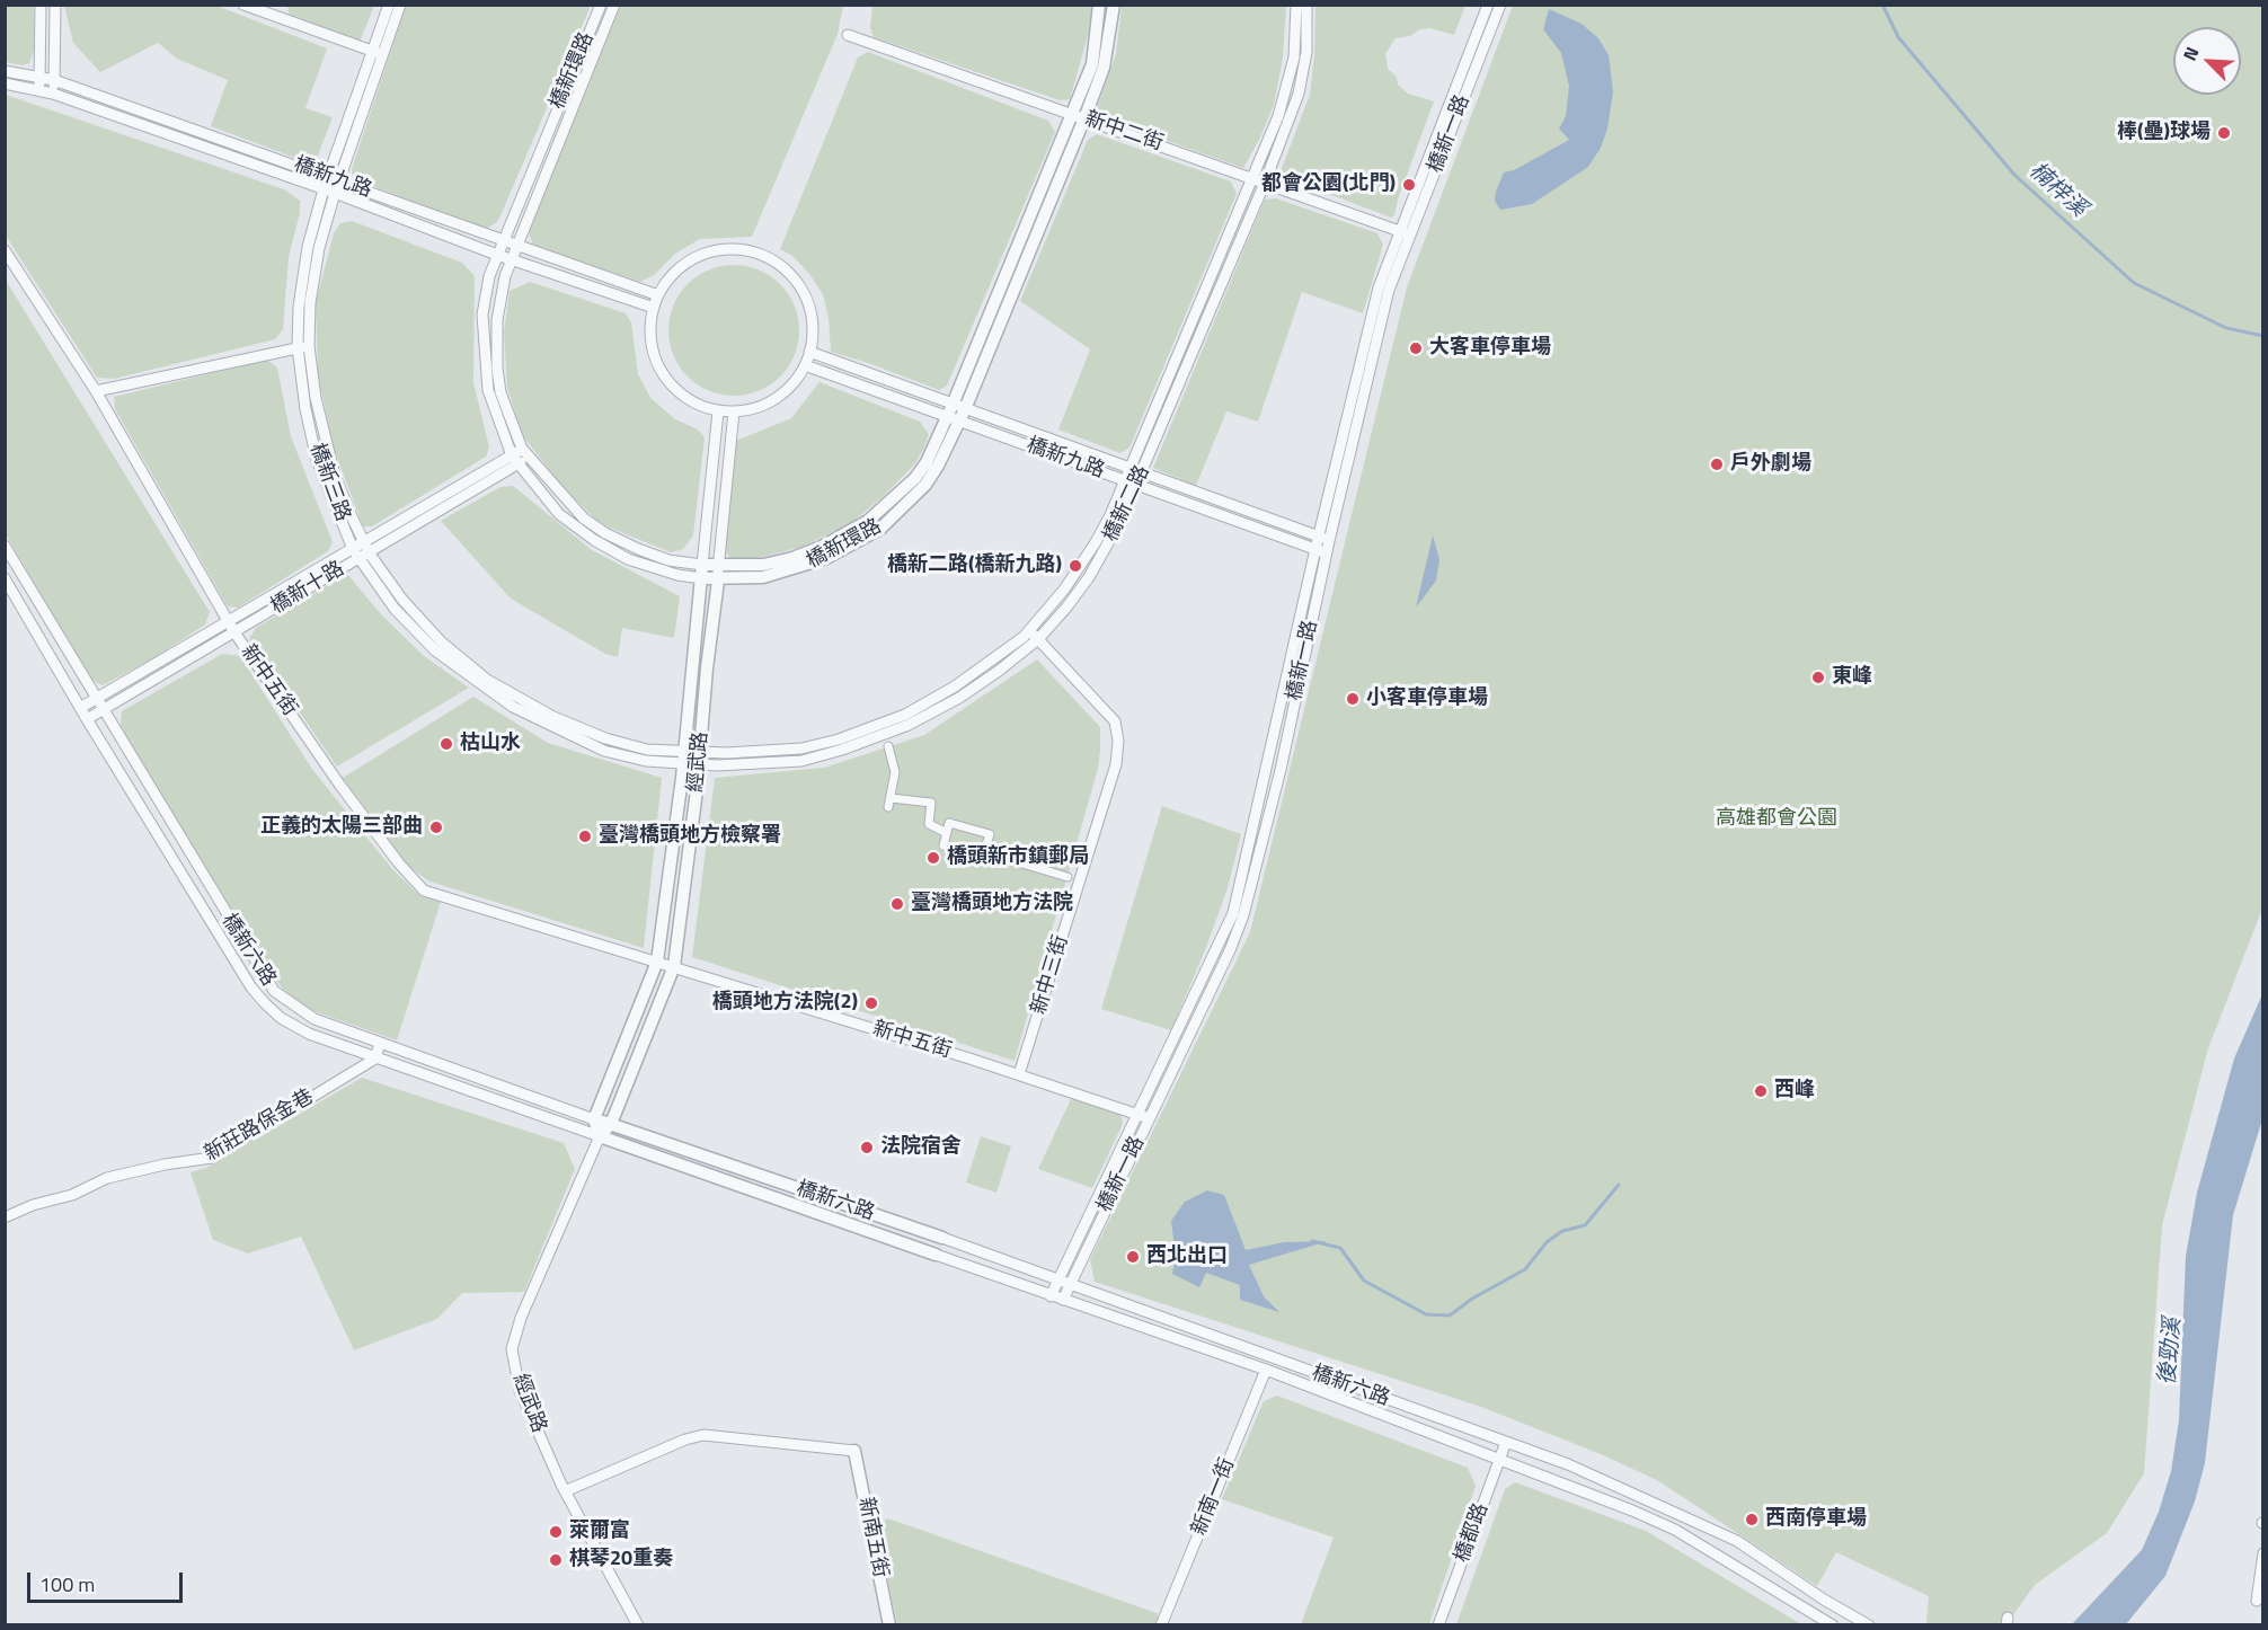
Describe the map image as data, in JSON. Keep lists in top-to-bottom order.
{
  "streets": {
    "street": [
      "橋新環路",
      "新中二街",
      "橋新一路",
      "橋新九路",
      "橋新三路",
      "橋新二路",
      "橋新十路",
      "新中五街",
      "經武路",
      "橋新六路",
      "新中三街",
      "新莊路保金巷",
      "新南一街",
      "橋都路",
      "新南五街"
    ]
  },
  "crossings": [
    ["橋新環路", "新中二街"],
    ["橋新環路", "橋新九路"],
    ["橋新環路", "橋新十路"],
    ["橋新環路", "經武路"],
    ["新中二街", "橋新一路"],
    ["新中二街", "橋新二路"],
    ["橋新一路", "橋新九路"],
    ["橋新一路", "新中五街"],
    ["橋新一路", "橋新六路"],
    ["橋新九路", "橋新三路"],
    ["橋新九路", "橋新二路"],
    ["橋新九路", "經武路"],
    ["橋新三路", "橋新二路"],
    ["橋新三路", "橋新十路"],
    ["橋新三路", "經武路"],
    ["橋新二路", "經武路"],
    ["橋新二路", "新中三街"],
    ["橋新十路", "新中五街"],
    ["橋新十路", "橋新六路"],
    ["新中五街", "經武路"],
    ["新中五街", "新中三街"],
    ["經武路", "橋新六路"],
    ["橋新六路", "新莊路保金巷"],
    ["橋新六路", "新南一街"],
    ["橋新六路", "橋都路"]
  ],
  "water": ["楠梓溪", "後勁溪"],
  "parks": ["高雄都會公園"],
  "places": [
    "棒(壘)球場",
    "都會公園(北門)",
    "大客車停車場",
    "戶外劇場",
    "橋新二路(橋新九路)",
    "東峰",
    "小客車停車場",
    "枯山水",
    "正義的太陽三部曲",
    "臺灣橋頭地方檢察署",
    "橋頭新市鎮郵局",
    "臺灣橋頭地方法院",
    "橋頭地方法院(2)",
    "西峰",
    "法院宿舍",
    "西北出口",
    "西南停車場",
    "萊爾富",
    "棋琴20重奏"
  ],
  "scale_bar": "100 m",
  "north": "top left"
}
